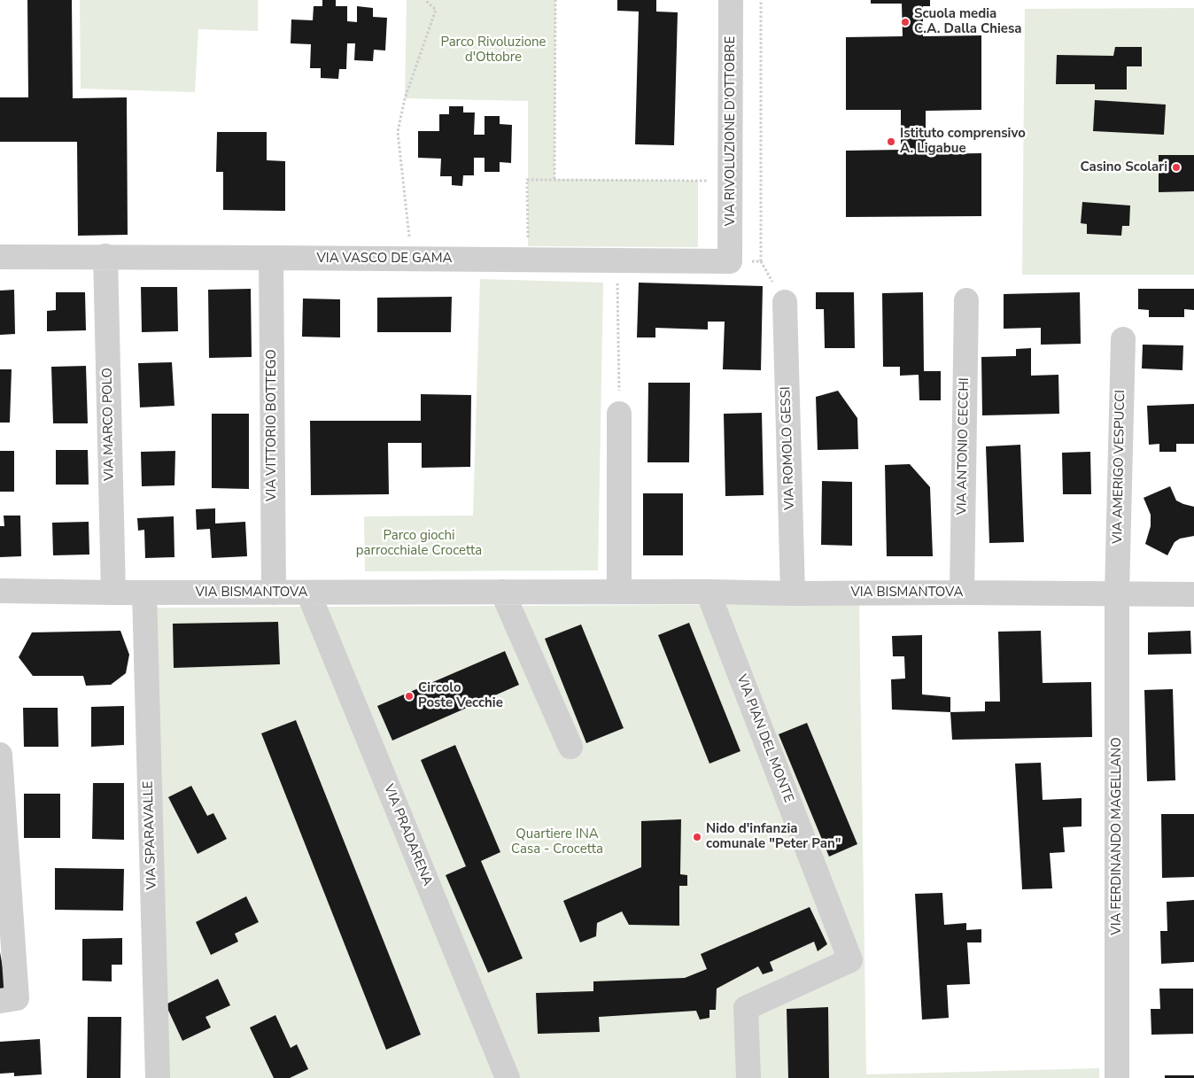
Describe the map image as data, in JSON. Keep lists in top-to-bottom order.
{
  "streets": {
    "street": [
      "VIA RIVOLUZIONE D'OTTOBRE",
      "VIA VASCO DE GAMA",
      "VIA MARCO POLO",
      "VIA VITTORIO BOTTEGO",
      "VIA ANTONIO CECCHI",
      "VIA ROMOLO GESSI",
      "VIA AMERIGO VESPUCCI",
      "VIA BISMANTOVA",
      "VIA PIAN DEL MONTE",
      "VIA SPARAVALLE",
      "VIA PRADARENA",
      "VIA FERDINANDO MAGELLANO"
    ]
  },
  "crossings": [
    ["VIA RIVOLUZIONE D'OTTOBRE", "VIA VASCO DE GAMA"],
    ["VIA VASCO DE GAMA", "VIA MARCO POLO"],
    ["VIA VASCO DE GAMA", "VIA VITTORIO BOTTEGO"],
    ["VIA MARCO POLO", "VIA BISMANTOVA"],
    ["VIA VITTORIO BOTTEGO", "VIA BISMANTOVA"],
    ["VIA ANTONIO CECCHI", "VIA BISMANTOVA"],
    ["VIA ROMOLO GESSI", "VIA BISMANTOVA"],
    ["VIA AMERIGO VESPUCCI", "VIA BISMANTOVA"],
    ["VIA AMERIGO VESPUCCI", "VIA FERDINANDO MAGELLANO"],
    ["VIA BISMANTOVA", "VIA PIAN DEL MONTE"],
    ["VIA BISMANTOVA", "VIA SPARAVALLE"],
    ["VIA BISMANTOVA", "VIA PRADARENA"],
    ["VIA BISMANTOVA", "VIA FERDINANDO MAGELLANO"]
  ],
  "parks": ["Parco Rivoluzione d'Ottobre", "Parco giochi parrocchiale Crocetta", "Quartiere INA Casa - Crocetta"],
  "places": [
    "Scuola media C.A. Dalla Chiesa",
    "Istituto comprensivo A. Ligabue",
    "Casino Scolari",
    "Circolo Poste Vecchie",
    "Nido d'infanzia comunale \"Peter Pan\""
  ]
}
